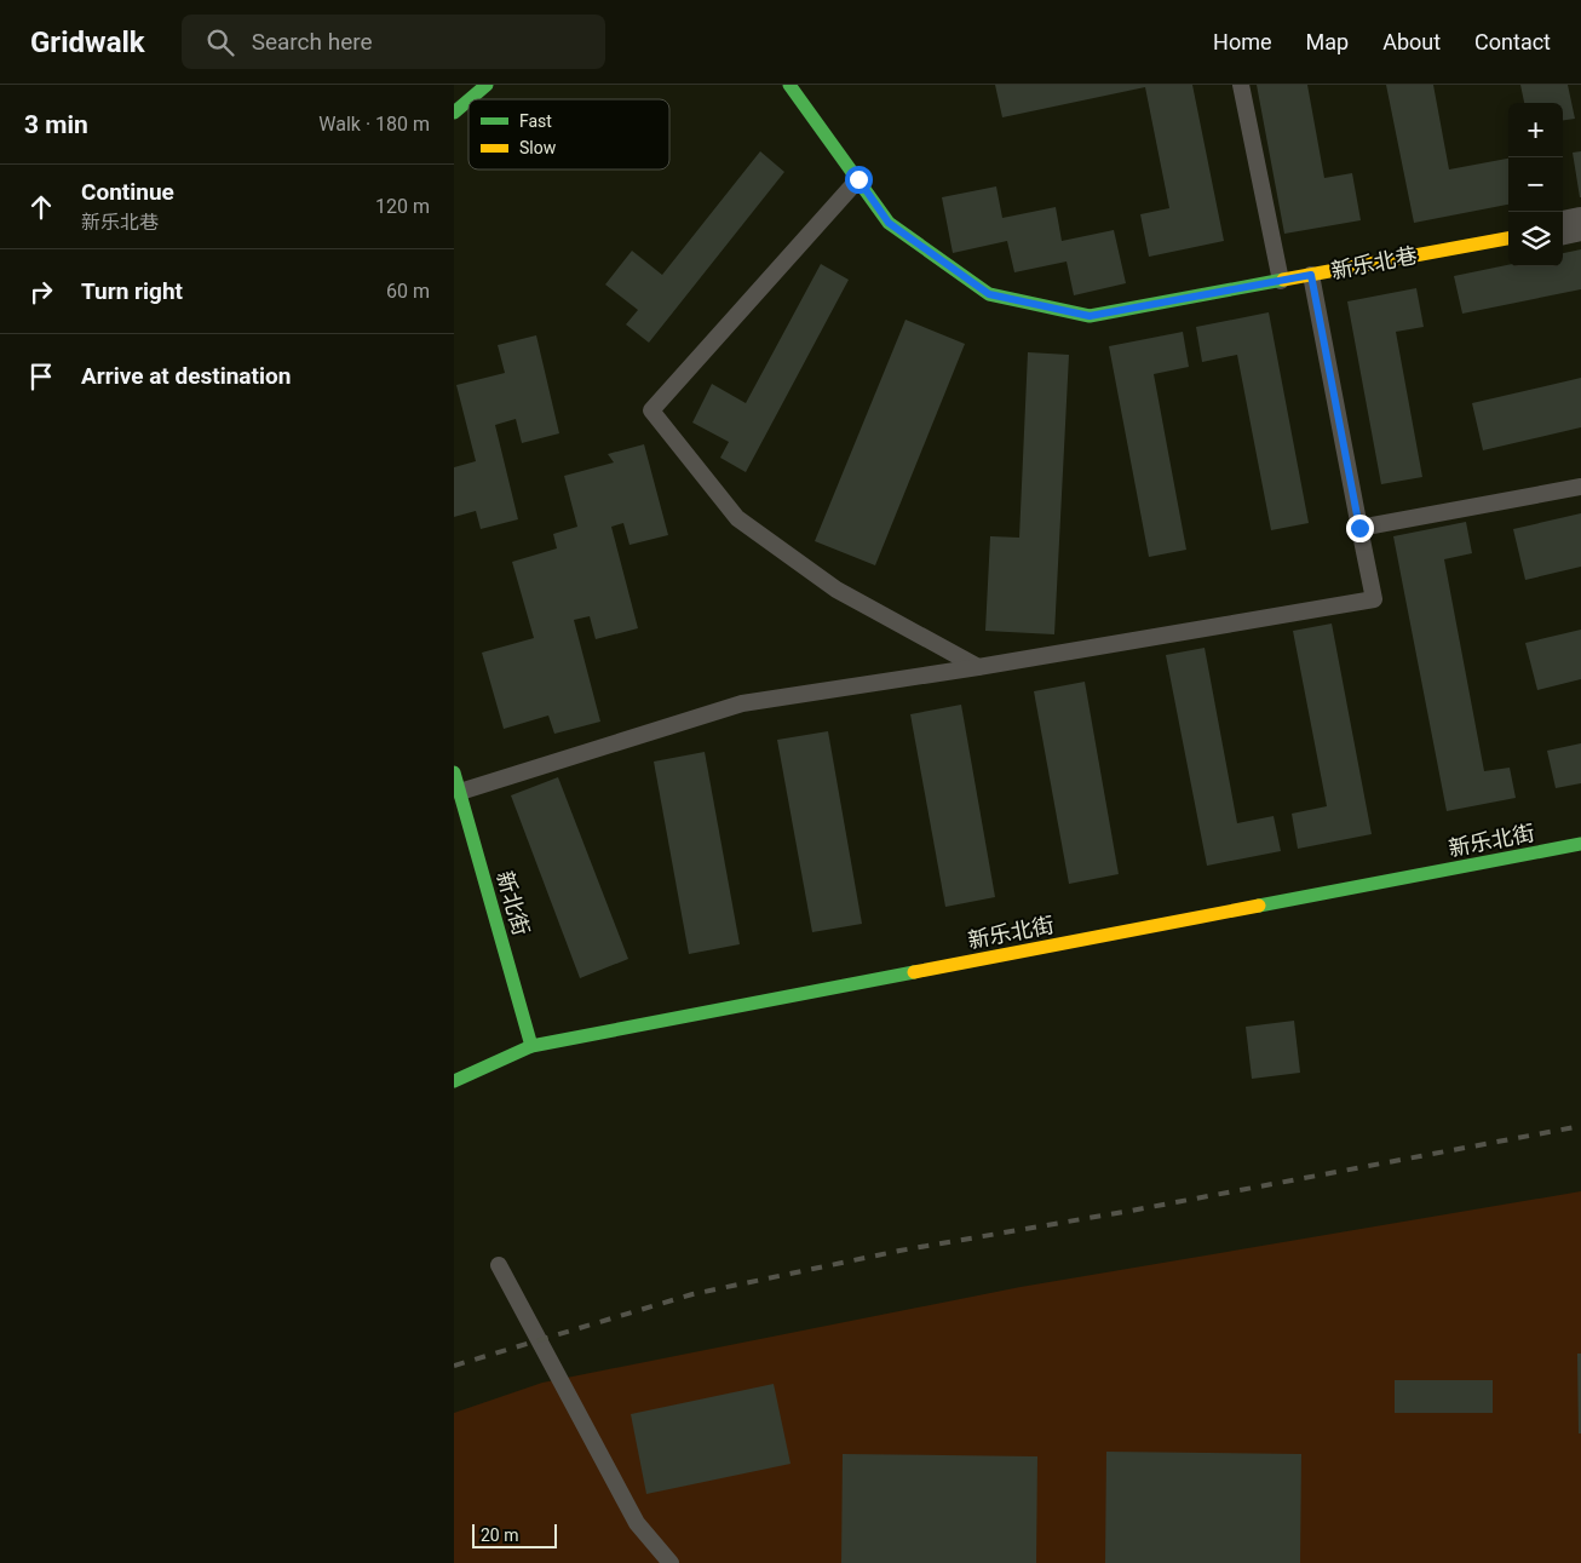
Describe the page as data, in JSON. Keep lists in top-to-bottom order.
{
  "streets": {
    "street": ["新乐北巷", "新乐北街", "新北街"]
  },
  "crossings": [
    ["新乐北街", "新北街"]
  ],
  "legend": ["Fast", "Slow"],
  "scale_bar": "20 m",
  "page": {
    "header": "Gridwalk",
    "search": "Search here",
    "nav": [
      "Home",
      "Map",
      "About",
      "Contact"
    ],
    "heading": ["3 min", "Walk · 180 m"],
    "map_buttons": ["+", "−"],
    "list": [
      ["Continue", "新乐北巷", "120 m"],
      ["Turn right", "60 m"],
      "Arrive at destination"
    ],
    "scale": "20 m"
  }
}
